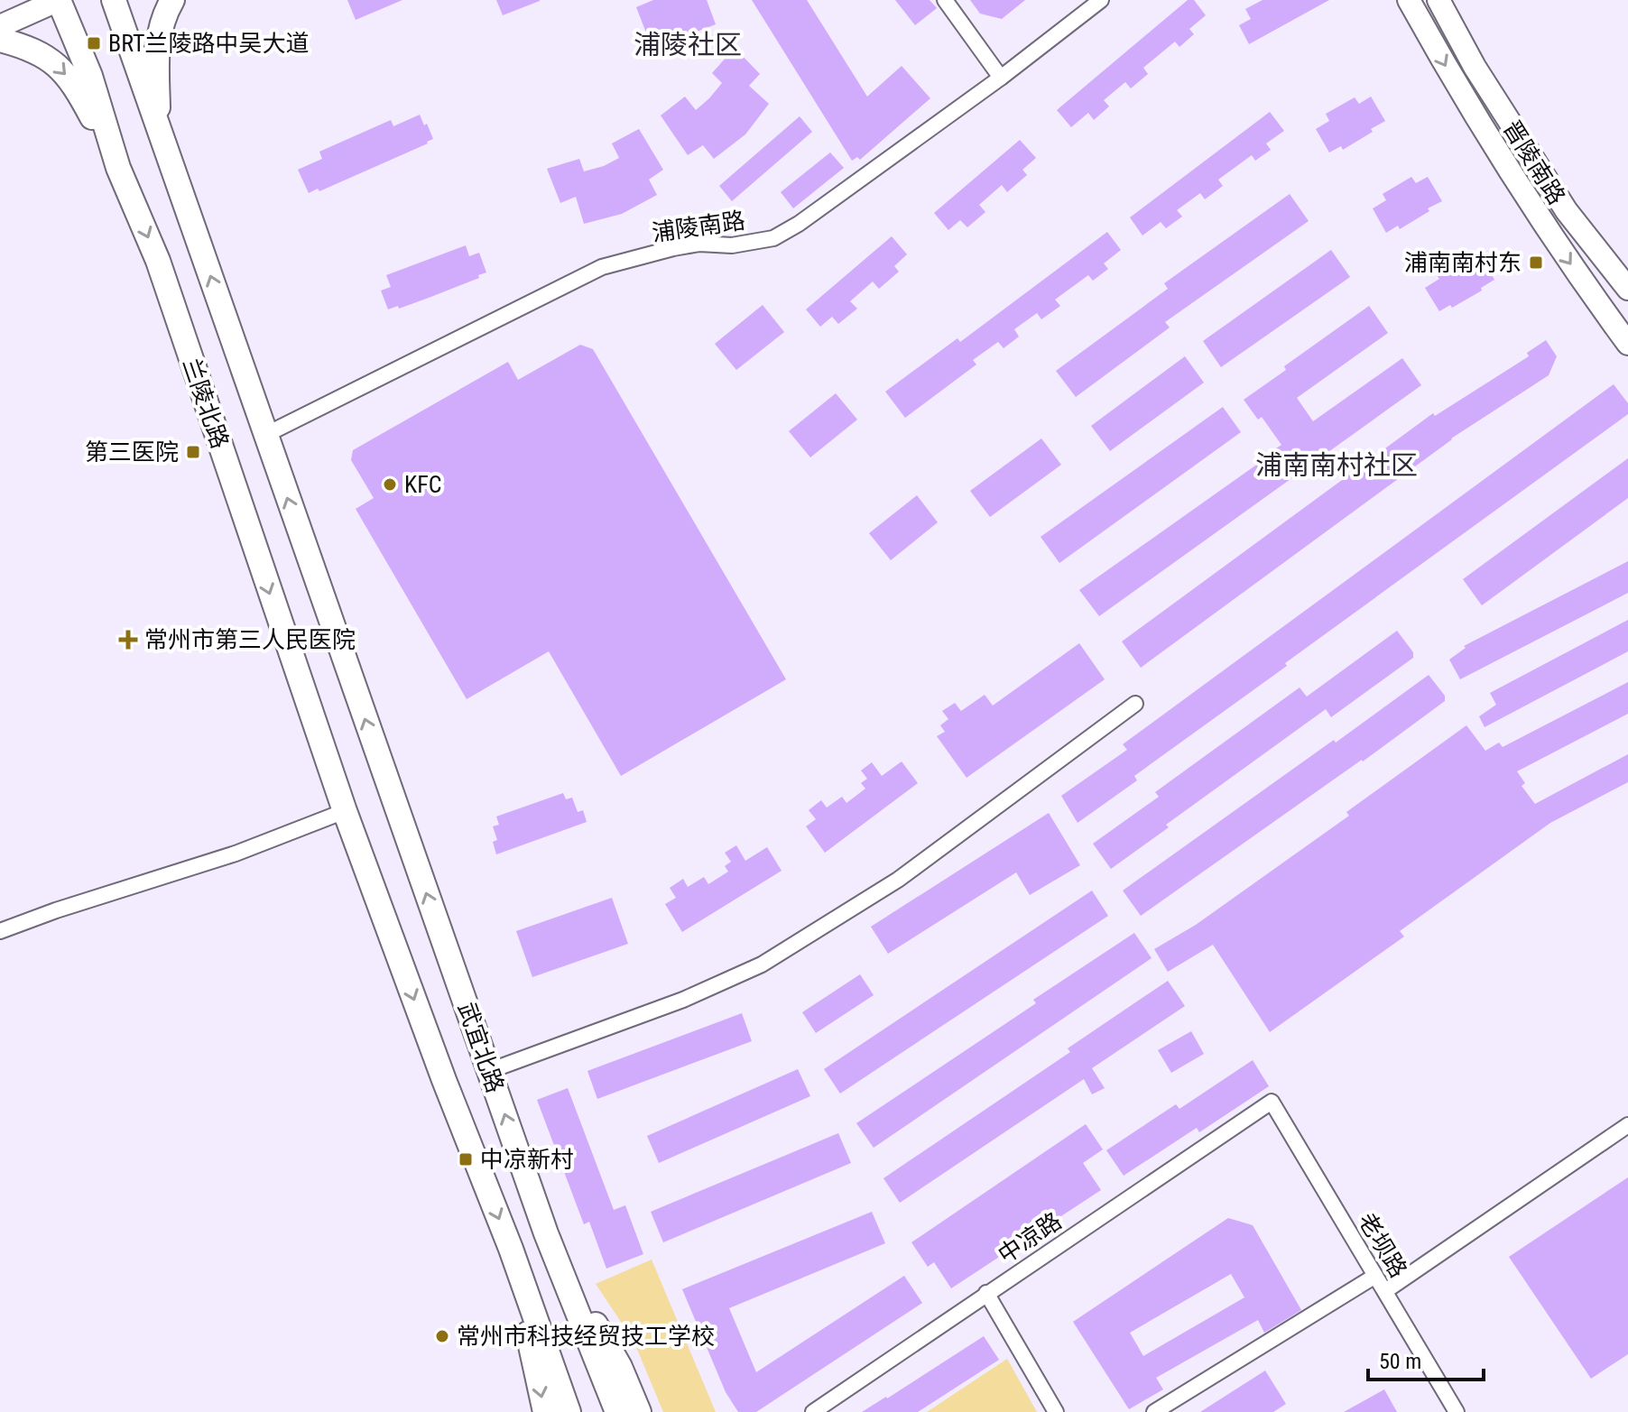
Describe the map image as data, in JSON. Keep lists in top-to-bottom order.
{
  "streets": {
    "main road": ["晋陵南路", "兰陵北路", "武宜北路"],
    "street": ["浦陵南路", "中凉路", "老坝路"]
  },
  "crossings": [
    ["浦陵南路", "兰陵北路"],
    ["兰陵北路", "武宜北路"],
    ["中凉路", "老坝路"]
  ],
  "districts": ["浦陵社区", "浦南南村社区"],
  "places": {
    "transit": [
      "BRT兰陵路中吴大道",
      "浦南南村东",
      "第三医院",
      "中凉新村"
    ],
    "other": ["KFC", "常州市科技经贸技工学校"],
    "health": ["常州市第三人民医院"]
  },
  "scale_bar": "50 m"
}
